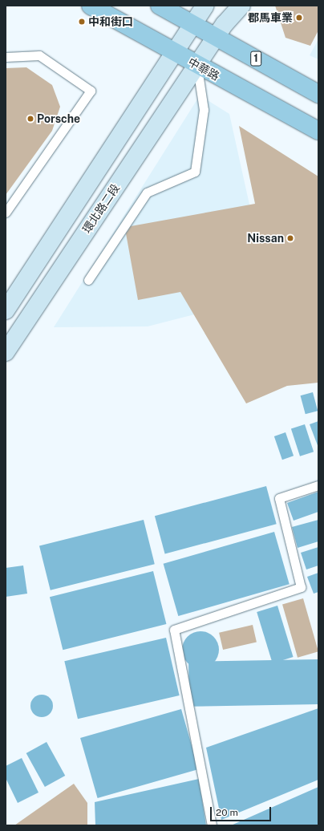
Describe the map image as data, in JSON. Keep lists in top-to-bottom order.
{
  "streets": {
    "main road": ["1", "中華路"],
    "street": ["環北路二段"]
  },
  "crossings": [
    ["1", "環北路二段"],
    ["中華路", "環北路二段"]
  ],
  "places": [
    "郡馬車業",
    "中和街口",
    "Porsche",
    "Nissan"
  ],
  "scale_bar": "20 m"
}
